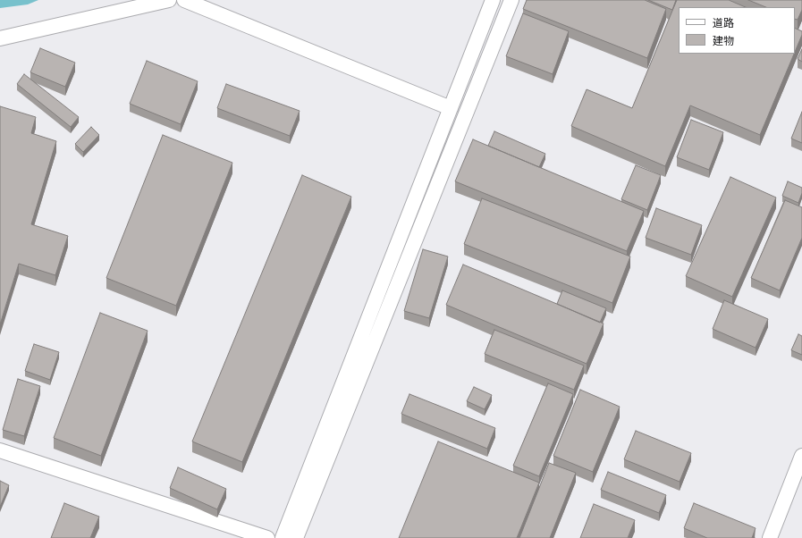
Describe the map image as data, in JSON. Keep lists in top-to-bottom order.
{
  "legend": ["道路", "建物"]
}
